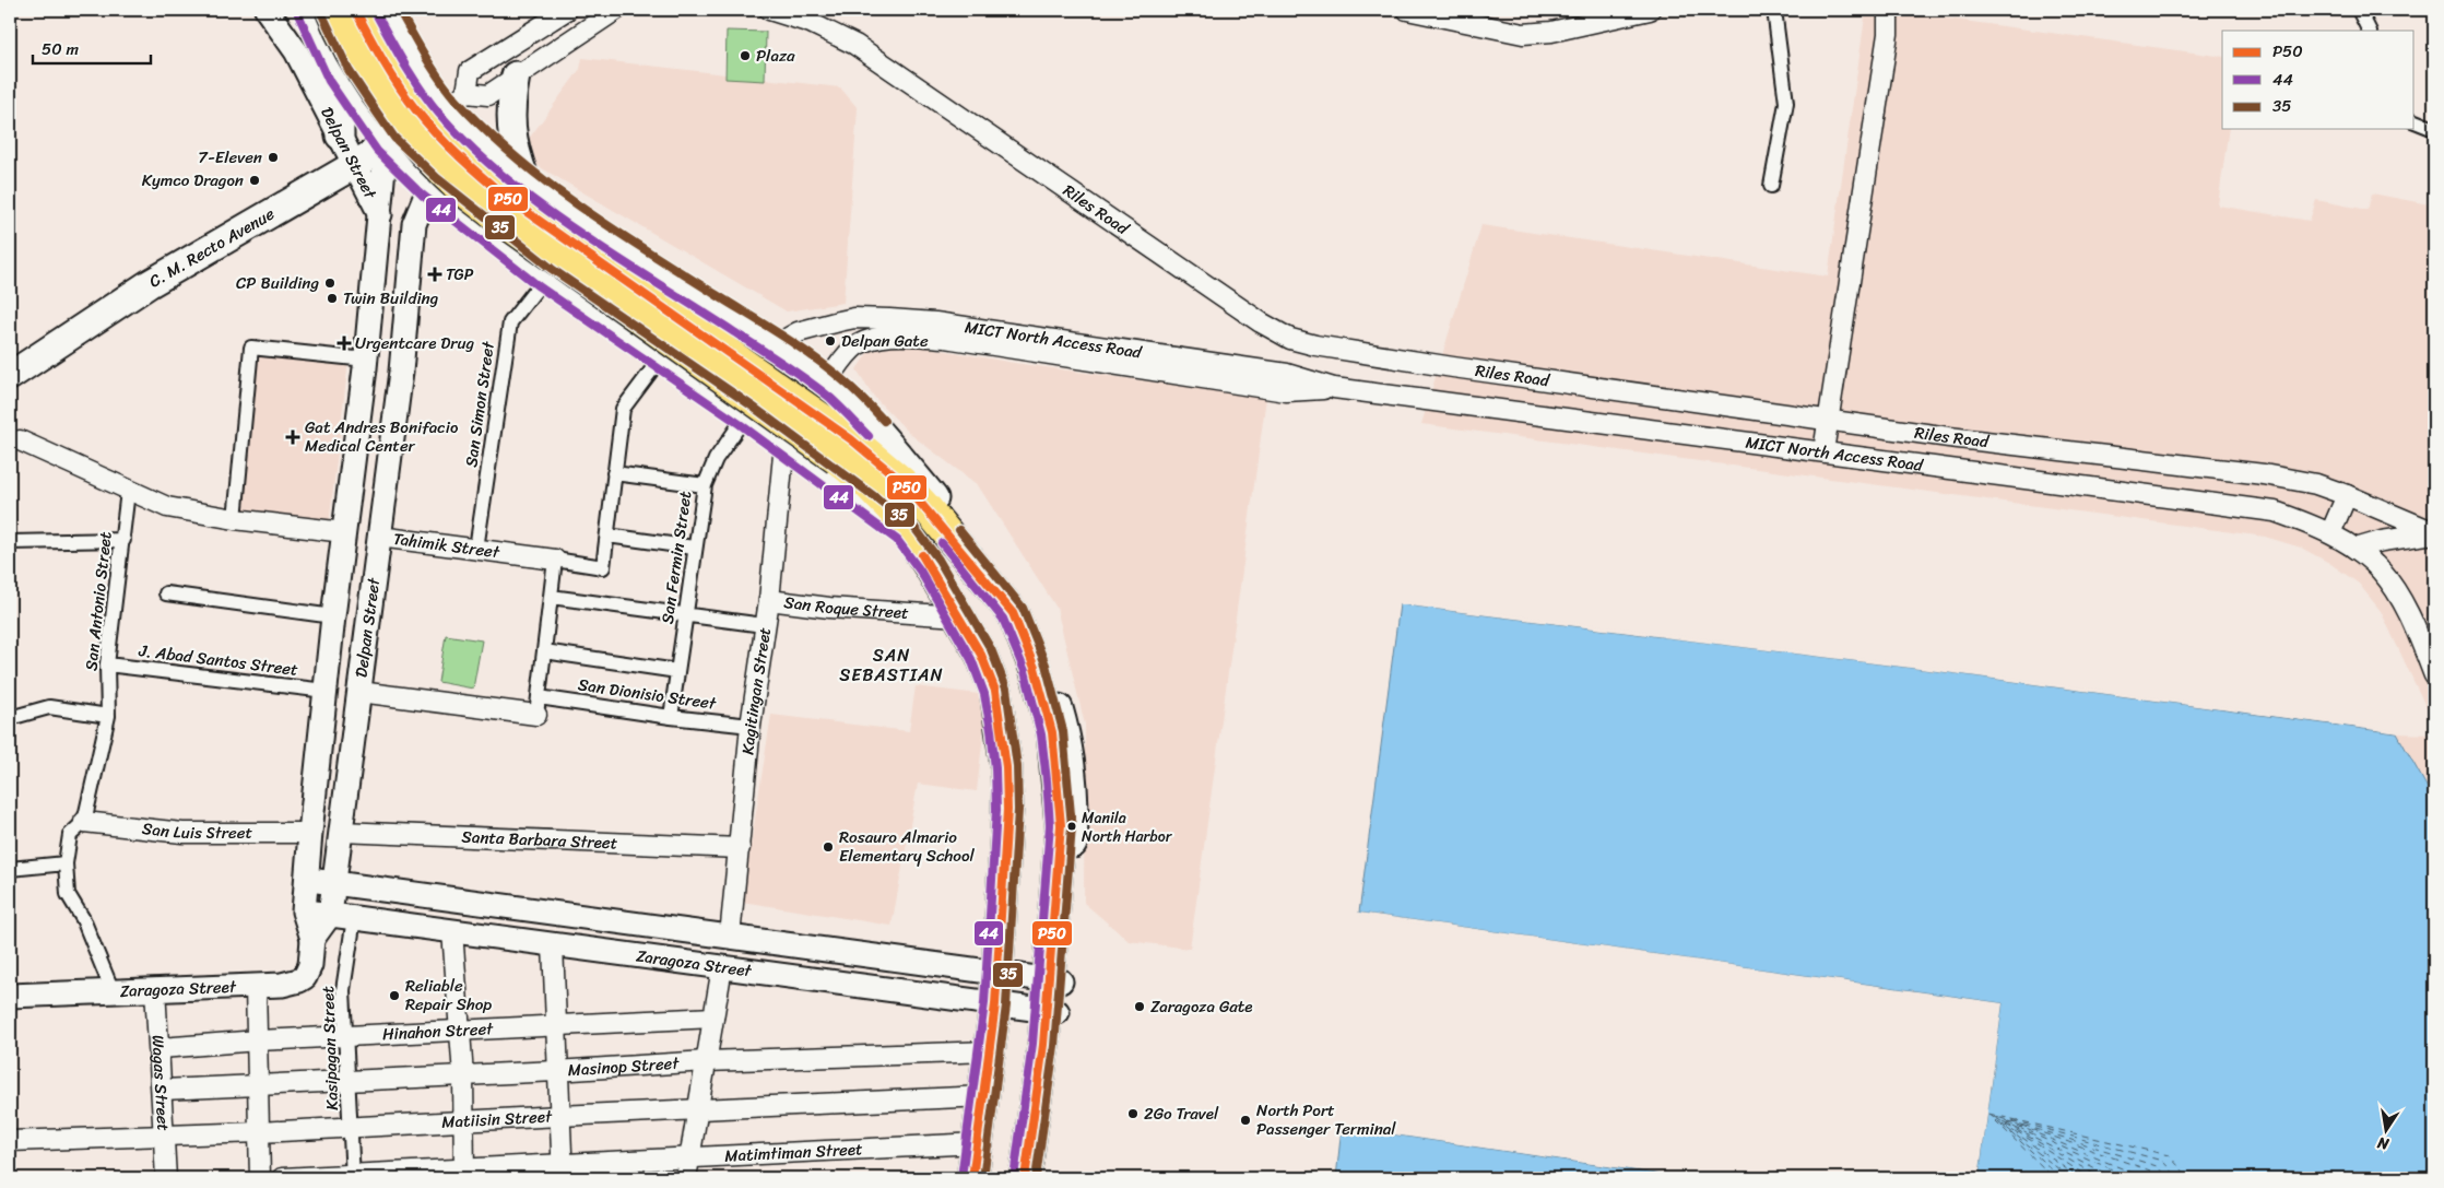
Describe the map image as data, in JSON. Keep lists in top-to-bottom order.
{
  "streets": {
    "main road": ["C. M. Recto Avenue"],
    "street": [
      "Delpan Street",
      "Riles Road",
      "MICT North Access Road",
      "San Simon Street",
      "Tahimik Street",
      "San Fermin Street",
      "San Antonio Street",
      "San Roque Street",
      "J. Abad Santos Street",
      "Kagitingan Street",
      "San Dionisio Street",
      "San Luis Street",
      "Santa Barbara Street",
      "Zaragoza Street",
      "Hinahon Street",
      "Kasipagan Street",
      "Masinop Street",
      "Wagas Street",
      "Matiisin Street",
      "Matimtiman Street"
    ]
  },
  "crossings": [
    ["Delpan Street", "C. M. Recto Avenue"],
    ["Delpan Street", "Tahimik Street"],
    ["Delpan Street", "J. Abad Santos Street"],
    ["Delpan Street", "San Luis Street"],
    ["Delpan Street", "Santa Barbara Street"],
    ["Delpan Street", "Zaragoza Street"],
    ["San Simon Street", "Tahimik Street"],
    ["Tahimik Street", "San Antonio Street"],
    ["San Fermin Street", "San Dionisio Street"],
    ["San Antonio Street", "J. Abad Santos Street"],
    ["San Antonio Street", "San Luis Street"],
    ["San Roque Street", "Kagitingan Street"],
    ["Kagitingan Street", "San Dionisio Street"],
    ["Kagitingan Street", "Santa Barbara Street"],
    ["Kagitingan Street", "Zaragoza Street"],
    ["Zaragoza Street", "Kasipagan Street"],
    ["Zaragoza Street", "Wagas Street"],
    ["Hinahon Street", "Kasipagan Street"],
    ["Hinahon Street", "Wagas Street"],
    ["Kasipagan Street", "Masinop Street"],
    ["Kasipagan Street", "Matiisin Street"],
    ["Kasipagan Street", "Matimtiman Street"],
    ["Masinop Street", "Wagas Street"],
    ["Wagas Street", "Matiisin Street"]
  ],
  "districts": ["SAN SEBASTIAN"],
  "places": {
    "other": [
      "Plaza",
      "7-Eleven",
      "Kymco Dragon",
      "CP Building",
      "Twin Building",
      "Delpan Gate",
      "Manila North Harbor",
      "Rosauro Almario Elementary School",
      "Reliable Repair Shop",
      "Zaragoza Gate",
      "2Go Travel",
      "North Port Passenger Terminal"
    ],
    "health": ["TGP", "Urgentcare Drug", "Gat Andres Bonifacio Medical Center"]
  },
  "lines": ["transit line P50", "transit line 35", "transit line 44"],
  "legend": ["P50", "44", "35"],
  "scale_bar": "50 m",
  "north": "bottom"
}
